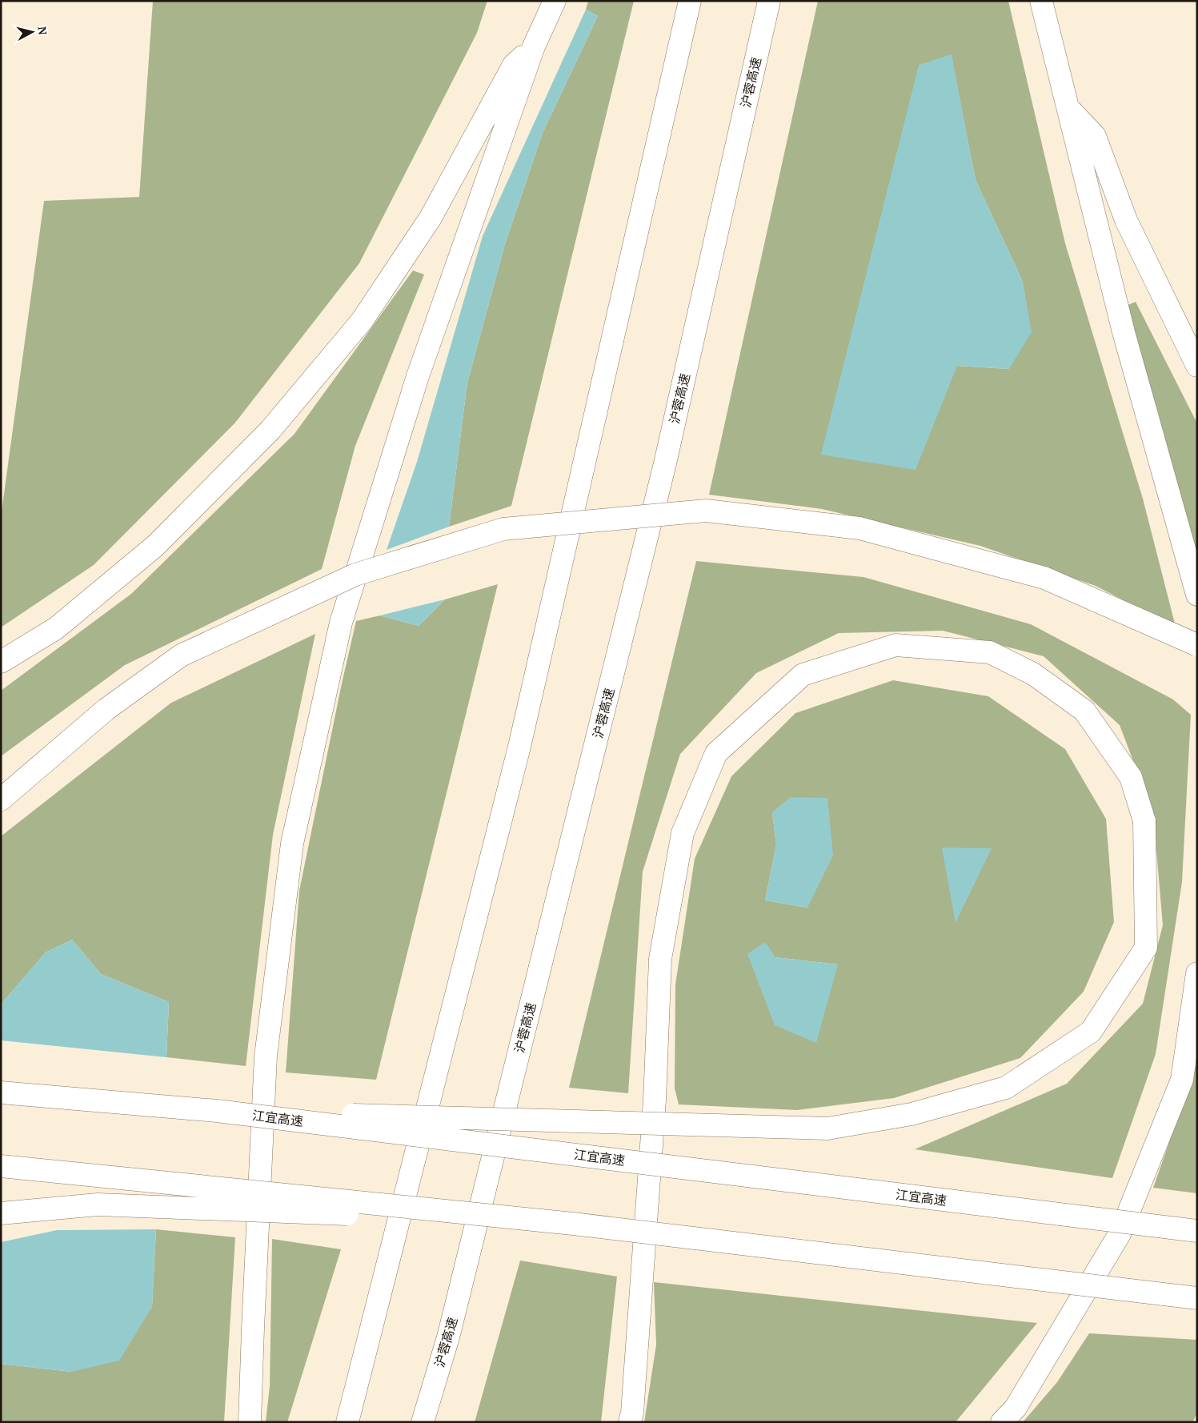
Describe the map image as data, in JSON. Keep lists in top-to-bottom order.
{
  "streets": {
    "highway": ["沪蓉高速", "江宜高速"]
  },
  "north": "right"
}
